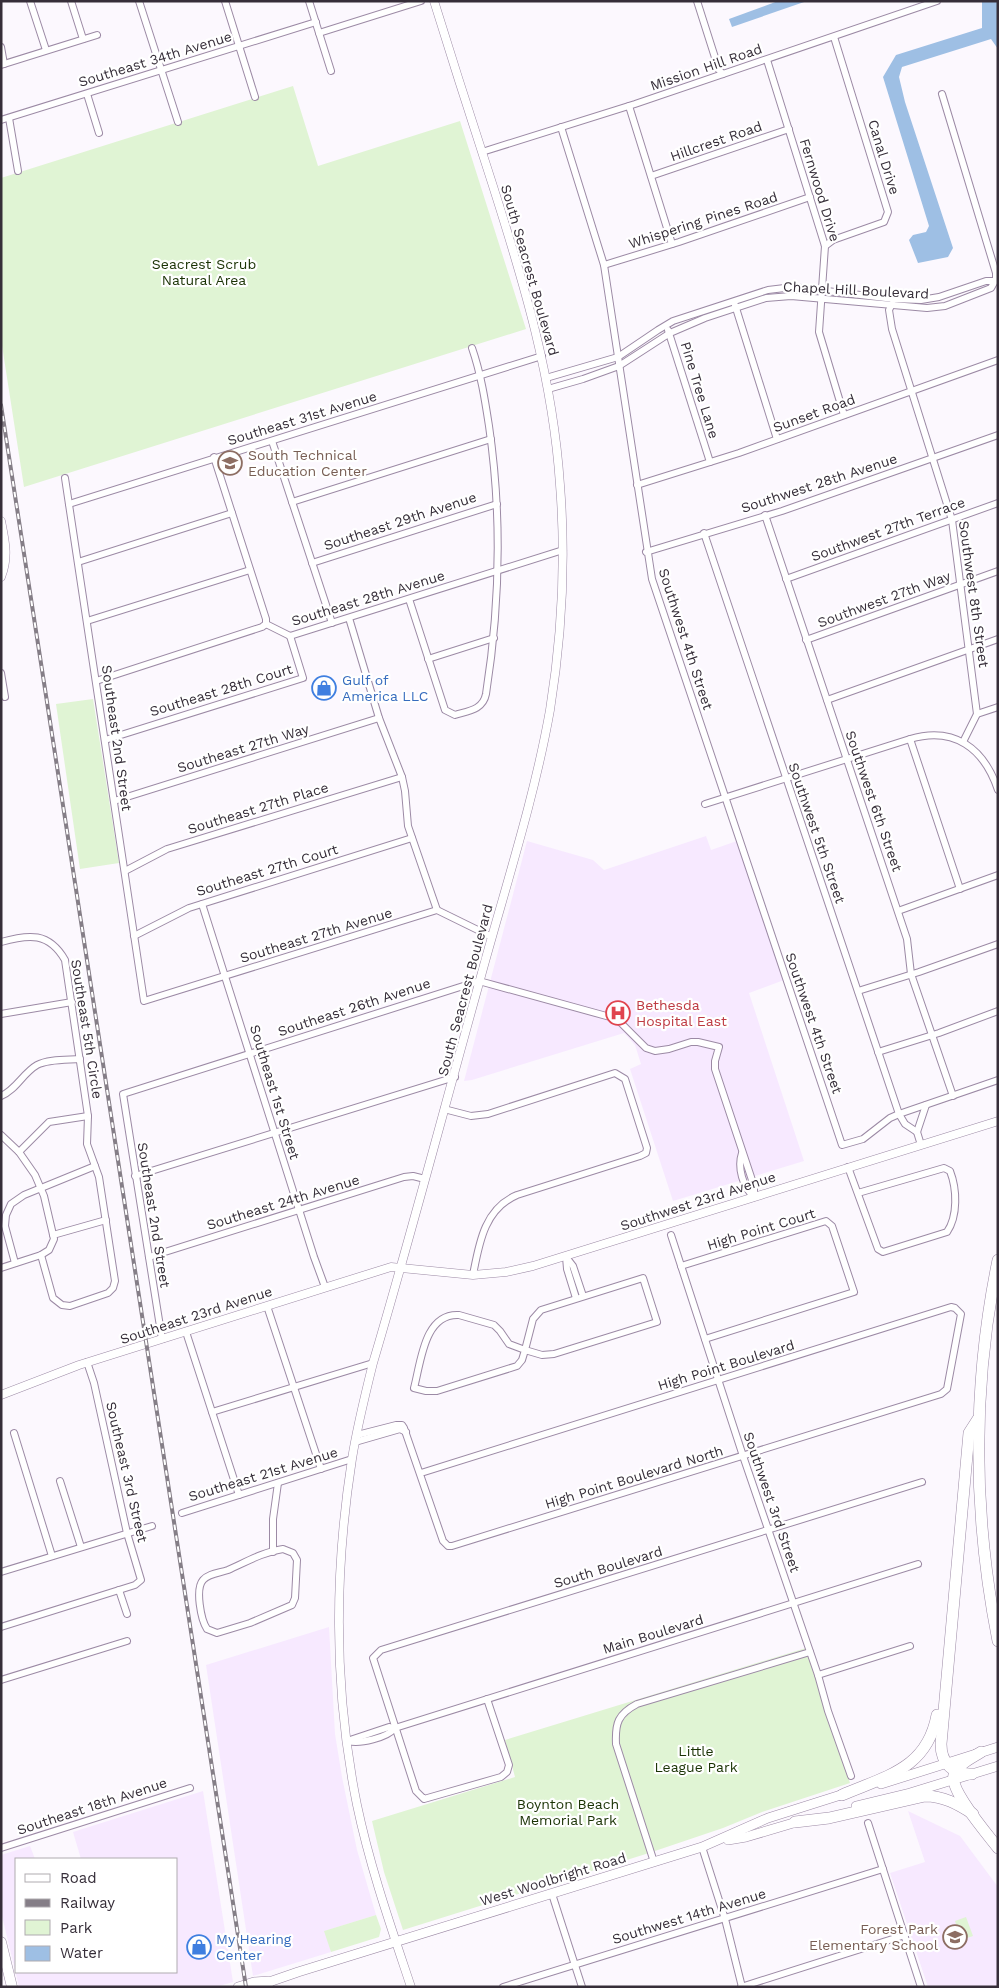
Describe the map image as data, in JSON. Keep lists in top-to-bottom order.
{
  "streets": {
    "main road": ["West Woolbright Road"],
    "street": [
      "Southeast 34th Avenue",
      "Mission Hill Road",
      "Hillcrest Road",
      "Canal Drive",
      "Fernwood Drive",
      "Whispering Pines Road",
      "South Seacrest Boulevard",
      "Chapel Hill Boulevard",
      "Pine Tree Lane",
      "Sunset Road",
      "Southeast 31st Avenue",
      "Southwest 28th Avenue",
      "Southeast 29th Avenue",
      "Southwest 27th Terrace",
      "Southwest 8th Street",
      "Southeast 28th Avenue",
      "Southwest 27th Way",
      "Southwest 4th Street",
      "Southeast 28th Court",
      "Southeast 2nd Street",
      "Southeast 27th Way",
      "Southwest 6th Street",
      "Southeast 27th Place",
      "Southwest 5th Street",
      "Southeast 27th Court",
      "Southeast 27th Avenue",
      "Southeast 26th Avenue",
      "Southeast 5th Circle",
      "Southeast 1st Street",
      "Southwest 23rd Avenue",
      "Southeast 24th Avenue",
      "High Point Court",
      "Southeast 23rd Avenue",
      "High Point Boulevard",
      "Southeast 3rd Street",
      "Southeast 21st Avenue",
      "High Point Boulevard North",
      "Southwest 3rd Street",
      "South Boulevard",
      "Main Boulevard",
      "Southeast 18th Avenue",
      "Southwest 14th Avenue"
    ]
  },
  "crossings": [
    ["Mission Hill Road", "Canal Drive"],
    ["Mission Hill Road", "Fernwood Drive"],
    ["Mission Hill Road", "South Seacrest Boulevard"],
    ["Mission Hill Road", "Southwest 4th Street"],
    ["Hillcrest Road", "Fernwood Drive"],
    ["Canal Drive", "Fernwood Drive"],
    ["Fernwood Drive", "Whispering Pines Road"],
    ["Fernwood Drive", "Chapel Hill Boulevard"],
    ["Fernwood Drive", "Sunset Road"],
    ["Whispering Pines Road", "Southwest 4th Street"],
    ["South Seacrest Boulevard", "Chapel Hill Boulevard"],
    ["South Seacrest Boulevard", "Southeast 31st Avenue"],
    ["South Seacrest Boulevard", "Southeast 28th Avenue"],
    ["South Seacrest Boulevard", "Southeast 26th Avenue"],
    ["South Seacrest Boulevard", "Southwest 23rd Avenue"],
    ["South Seacrest Boulevard", "Southeast 24th Avenue"],
    ["South Seacrest Boulevard", "Southeast 23rd Avenue"],
    ["South Seacrest Boulevard", "Southeast 21st Avenue"],
    ["South Seacrest Boulevard", "High Point Boulevard North"],
    ["South Seacrest Boulevard", "Main Boulevard"],
    ["South Seacrest Boulevard", "West Woolbright Road"],
    ["Chapel Hill Boulevard", "Pine Tree Lane"],
    ["Chapel Hill Boulevard", "Southwest 8th Street"],
    ["Chapel Hill Boulevard", "Southwest 4th Street"],
    ["Pine Tree Lane", "Sunset Road"],
    ["Sunset Road", "Southwest 8th Street"],
    ["Sunset Road", "Southwest 4th Street"],
    ["Southeast 31st Avenue", "Southeast 2nd Street"],
    ["Southwest 28th Avenue", "Southwest 8th Street"],
    ["Southwest 28th Avenue", "Southwest 4th Street"],
    ["Southwest 28th Avenue", "Southwest 6th Street"],
    ["Southwest 28th Avenue", "Southwest 5th Street"],
    ["Southwest 27th Terrace", "Southwest 8th Street"],
    ["Southwest 27th Terrace", "Southwest 6th Street"],
    ["Southwest 8th Street", "Southwest 27th Way"],
    ["Southeast 28th Avenue", "Southeast 28th Court"],
    ["Southwest 27th Way", "Southwest 6th Street"],
    ["Southwest 4th Street", "Southwest 5th Street"],
    ["Southeast 28th Court", "Southeast 2nd Street"],
    ["Southeast 2nd Street", "Southeast 27th Way"],
    ["Southeast 2nd Street", "Southeast 27th Place"],
    ["Southeast 2nd Street", "Southeast 27th Court"],
    ["Southeast 2nd Street", "Southeast 27th Avenue"],
    ["Southeast 2nd Street", "Southeast 26th Avenue"],
    ["Southeast 2nd Street", "Southeast 24th Avenue"],
    ["Southeast 2nd Street", "Southeast 23rd Avenue"],
    ["Southwest 5th Street", "Southwest 23rd Avenue"],
    ["Southeast 27th Court", "Southeast 1st Street"],
    ["Southeast 27th Avenue", "Southeast 1st Street"],
    ["Southeast 26th Avenue", "Southeast 1st Street"],
    ["Southeast 1st Street", "Southeast 24th Avenue"],
    ["Southeast 1st Street", "Southeast 23rd Avenue"],
    ["Southwest 23rd Avenue", "Southeast 23rd Avenue"],
    ["High Point Court", "Southwest 3rd Street"],
    ["Southeast 23rd Avenue", "Southeast 3rd Street"],
    ["High Point Boulevard", "High Point Boulevard North"],
    ["High Point Boulevard", "Southwest 3rd Street"],
    ["High Point Boulevard North", "Southwest 3rd Street"],
    ["Southwest 3rd Street", "South Boulevard"],
    ["Southwest 3rd Street", "Main Boulevard"],
    ["South Boulevard", "Main Boulevard"]
  ],
  "parks": ["Seacrest Scrub Natural Area", "Little League Park", "Boynton Beach Memorial Park"],
  "places": {
    "school or university": ["South Technical Education Center", "Forest Park Elementary School"],
    "shop": ["Gulf of America LLC", "My Hearing Center"],
    "hospital": ["Bethesda Hospital East"]
  },
  "legend": [
    "Road",
    "Railway",
    "Park",
    "Water"
  ]
}
